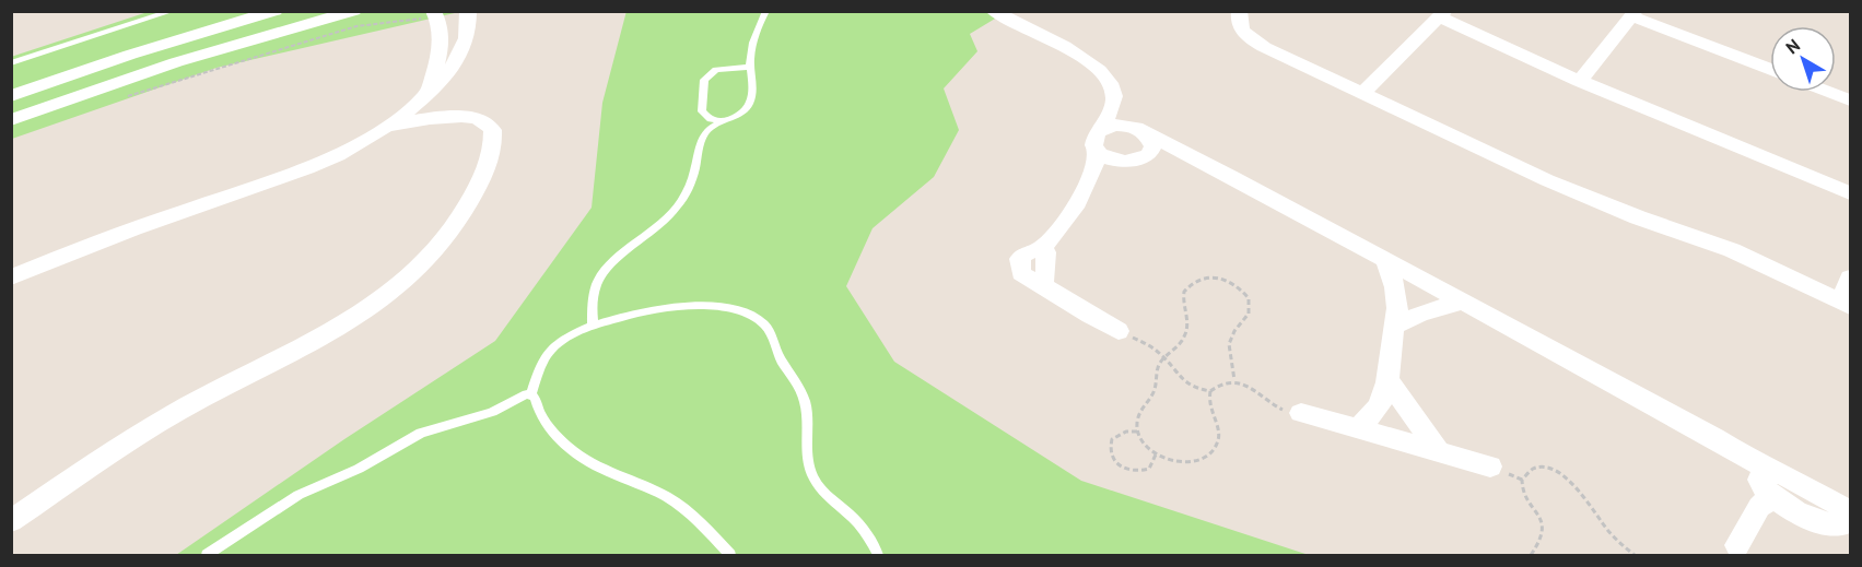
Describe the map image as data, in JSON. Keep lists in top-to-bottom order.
{
  "north": "top left"
}
